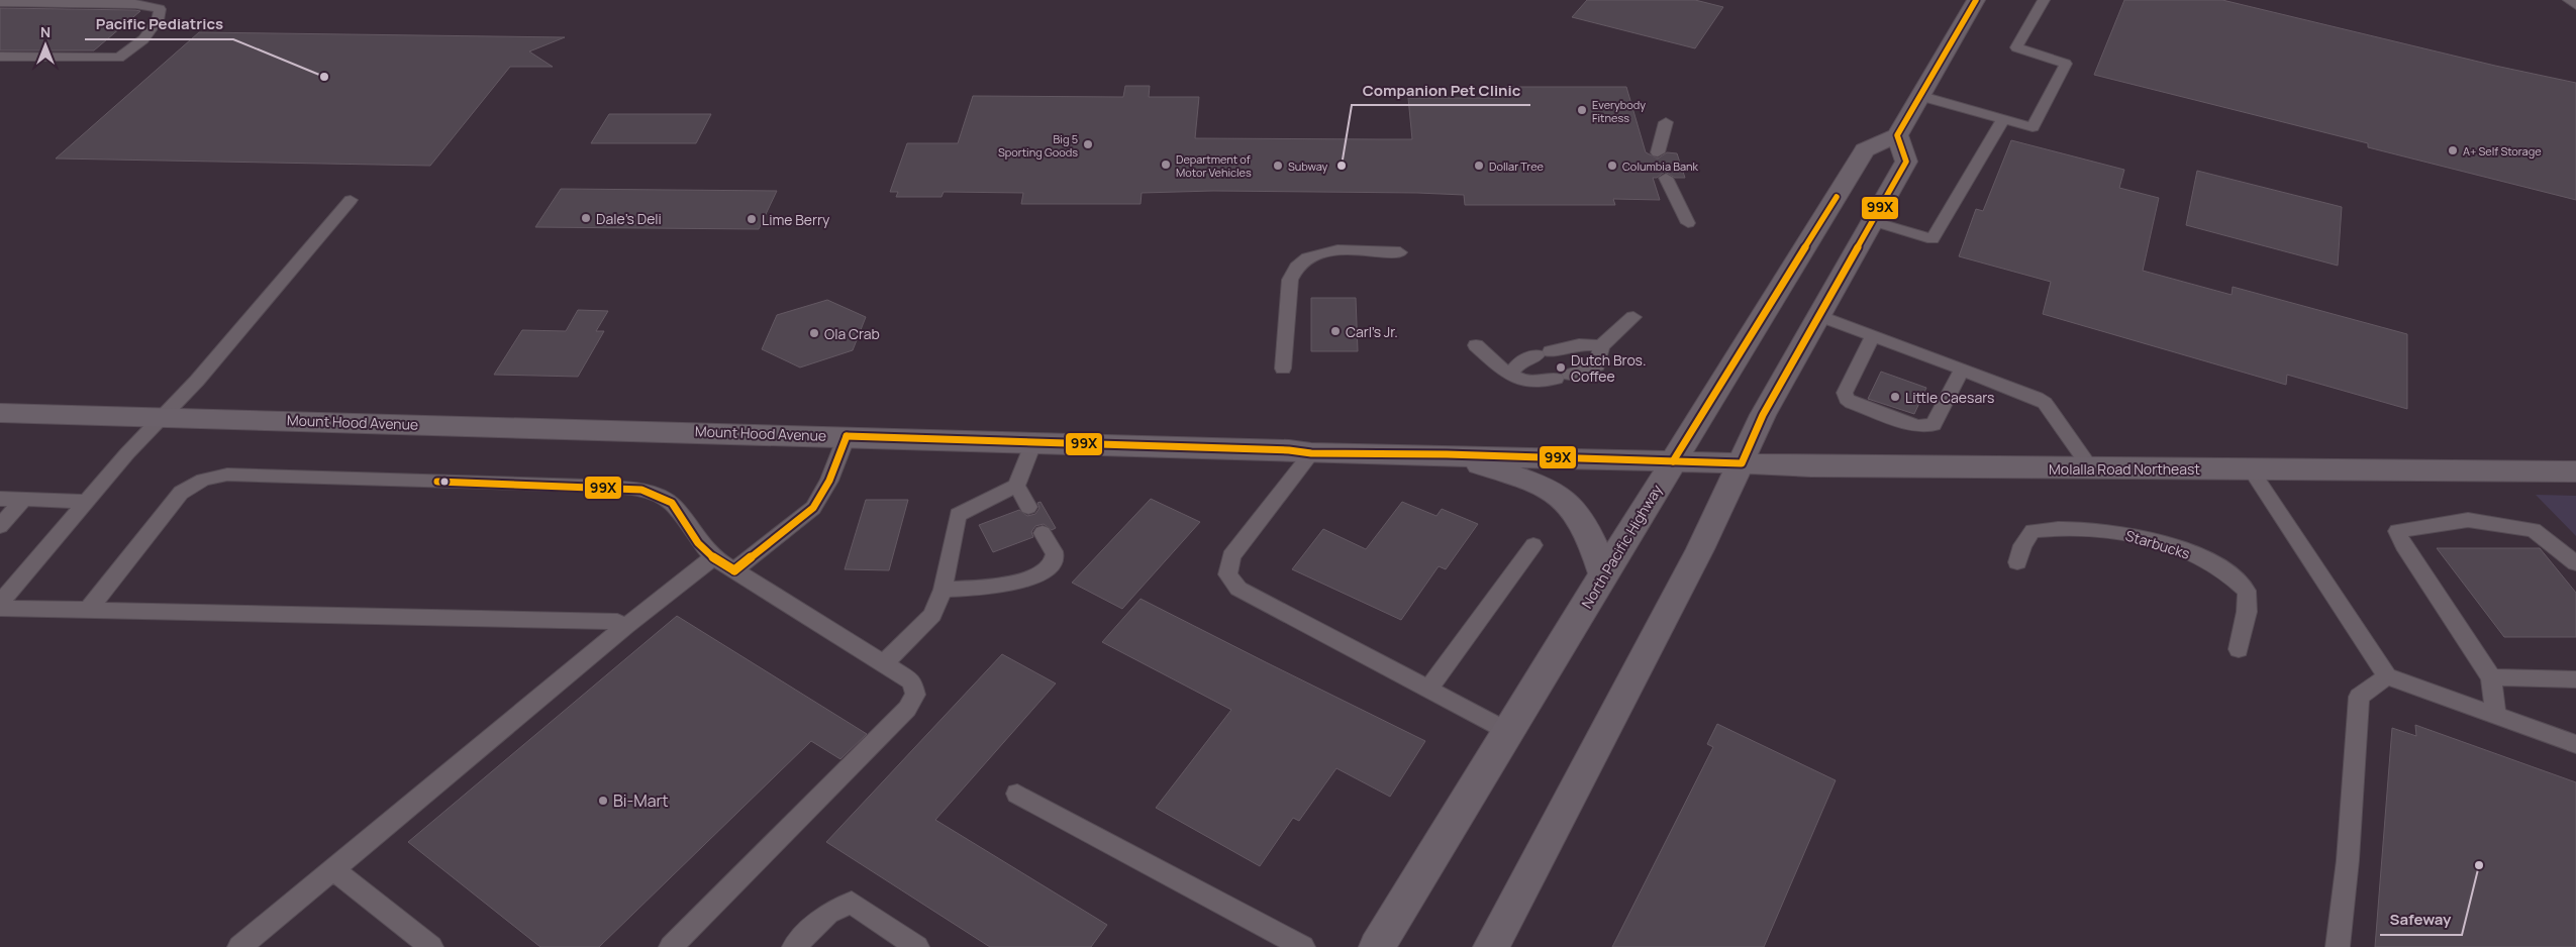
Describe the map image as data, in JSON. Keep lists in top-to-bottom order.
{
  "streets": {
    "main road": ["Mount Hood Avenue", "Molalla Road Northeast", "North Pacific Highway"],
    "lane": ["Starbucks"]
  },
  "crossings": [
    ["Mount Hood Avenue", "Molalla Road Northeast"],
    ["Mount Hood Avenue", "North Pacific Highway"],
    ["Molalla Road Northeast", "North Pacific Highway"]
  ],
  "places": [
    "Pacific Pediatrics",
    "Everybody Fitness",
    "Big 5 Sporting Goods",
    "A+ Self Storage",
    "Department of Motor Vehicles",
    "Subway",
    "Companion Pet Clinic",
    "Dollar Tree",
    "Columbia Bank",
    "Dale's Deli",
    "Lime Berry",
    "Carl's Jr.",
    "Ola Crab",
    "Dutch Bros. Coffee",
    "Little Caesars",
    "Bi-Mart",
    "Safeway"
  ],
  "lines": ["transit line 99X"],
  "north": "top"
}
